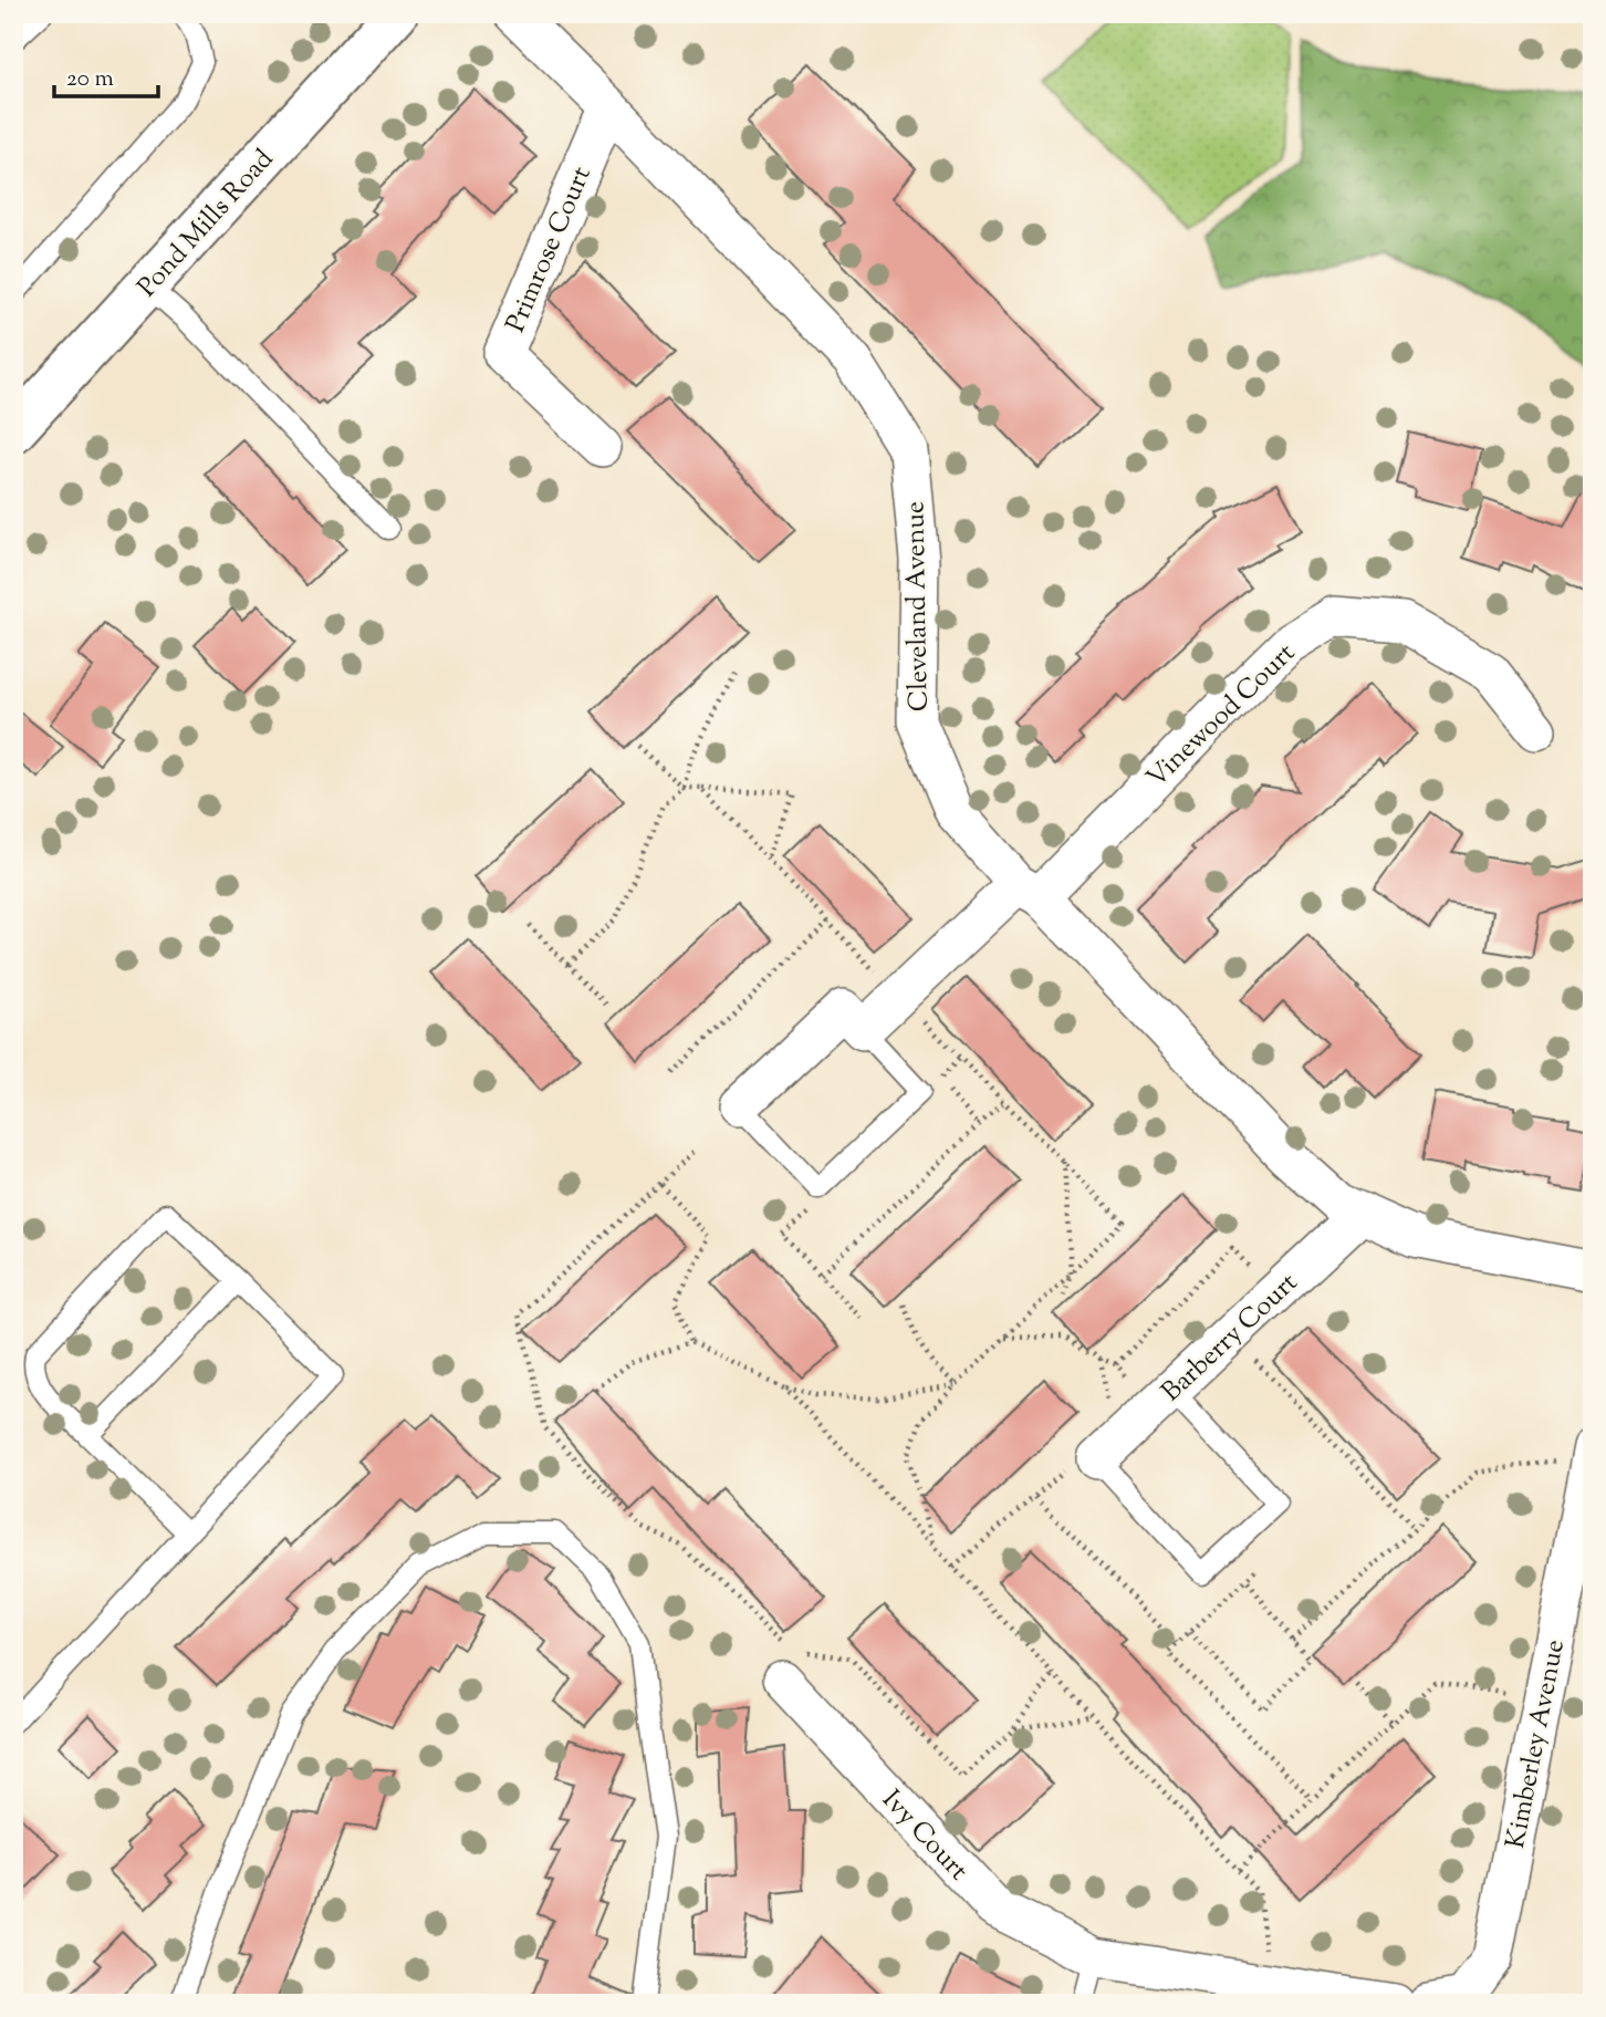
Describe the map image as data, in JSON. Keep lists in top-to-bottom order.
{
  "streets": {
    "main road": ["Pond Mills Road"],
    "street": [
      "Primrose Court",
      "Cleveland Avenue",
      "Vinewood Court",
      "Barberry Court",
      "Kimberley Avenue",
      "Ivy Court"
    ]
  },
  "crossings": [
    ["Primrose Court", "Cleveland Avenue"],
    ["Cleveland Avenue", "Vinewood Court"],
    ["Cleveland Avenue", "Barberry Court"]
  ],
  "scale_bar": "20 m"
}
